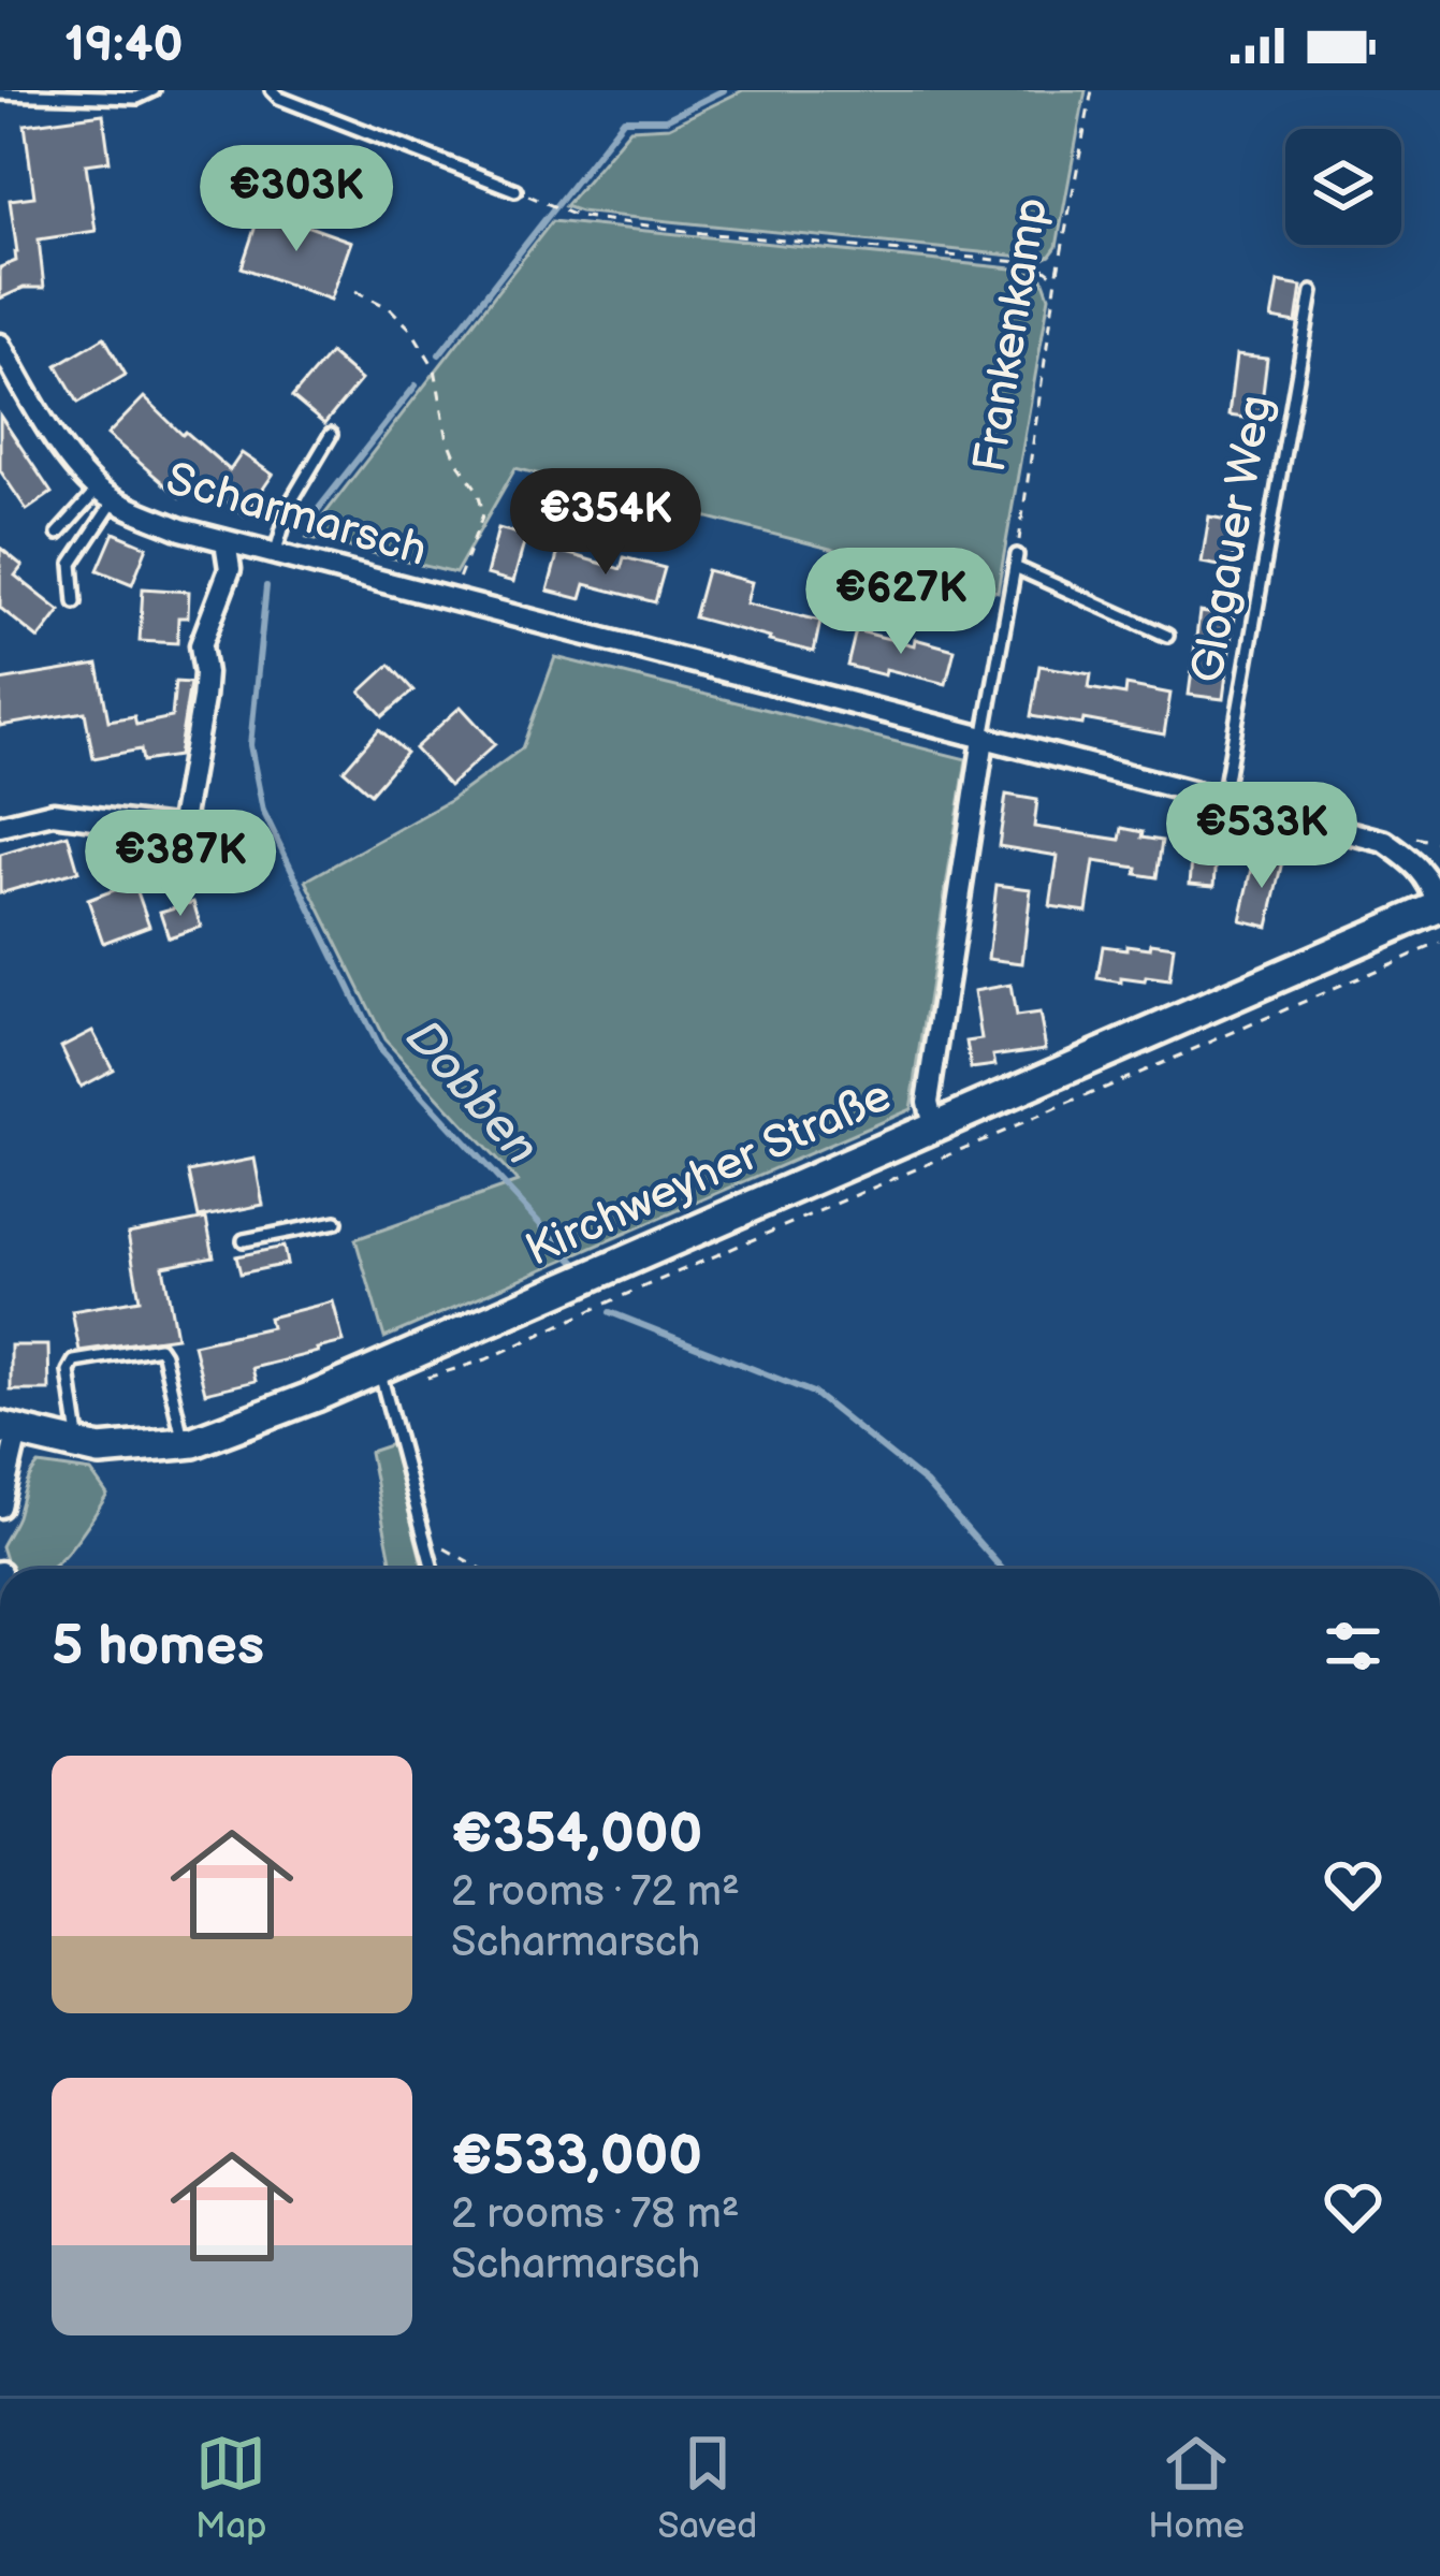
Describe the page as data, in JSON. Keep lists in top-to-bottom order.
{
  "streets": {
    "main road": ["Kirchweyher Straße"],
    "street": ["Scharmarsch"],
    "lane": ["Glogauer Weg"],
    "path": ["Frankenkamp"]
  },
  "crossings": [
    ["Scharmarsch", "Glogauer Weg"],
    ["Scharmarsch", "Kirchweyher Straße"]
  ],
  "water": ["Dobben"],
  "page": {
    "status": "19:40",
    "price": [
      "€303K",
      "€354K",
      "€627K",
      "€533K",
      "€387K"
    ],
    "heading": "5 homes",
    "list": [
      {
        "name": "€354,000",
        "note": "2 rooms · 72 m² · Scharmarsch"
      },
      {
        "name": "€533,000",
        "note": "2 rooms · 78 m² · Scharmarsch"
      }
    ],
    "tabs": ["Map", "Saved", "Home"]
  }
}
